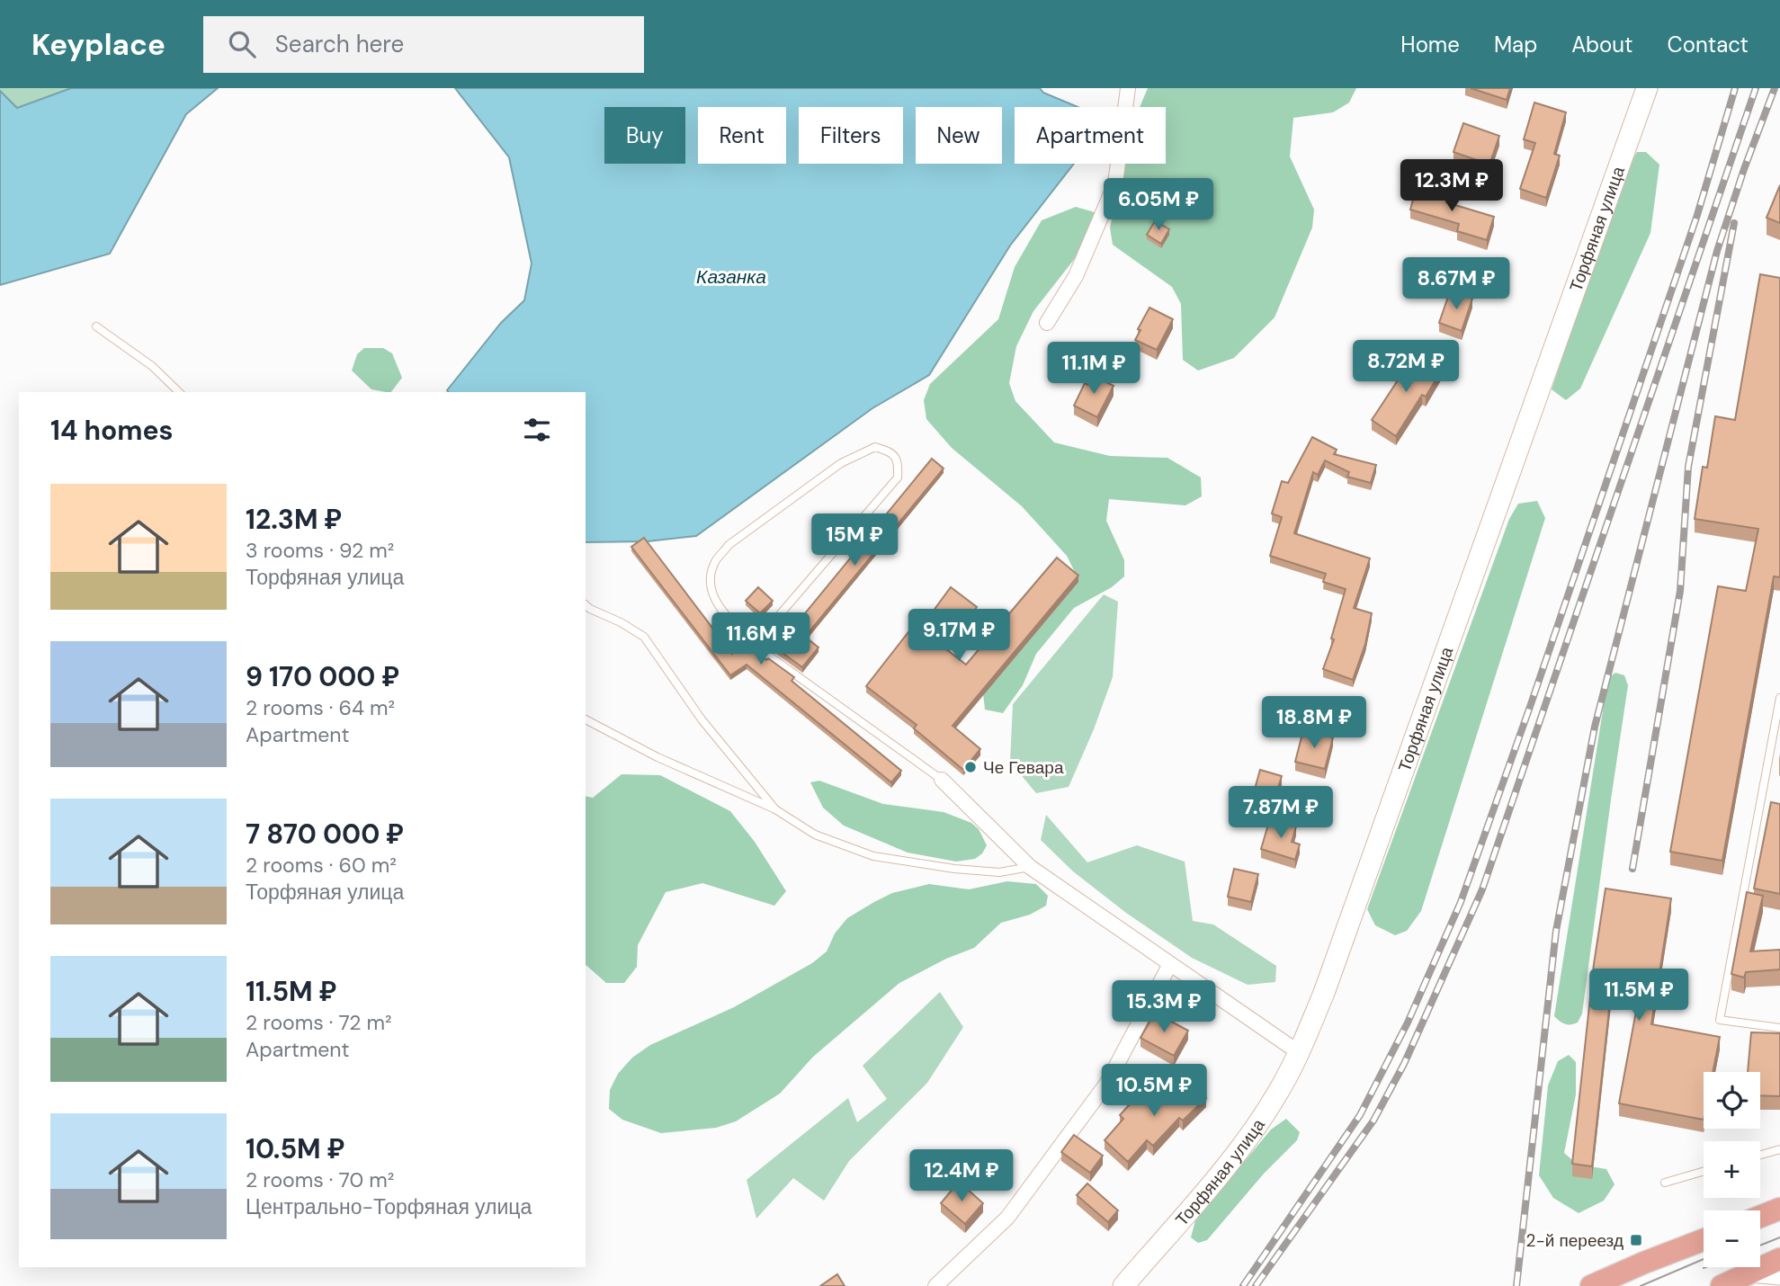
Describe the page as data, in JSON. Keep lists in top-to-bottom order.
{
  "streets": {
    "street": ["Торфяная улица"]
  },
  "water": ["Казанка"],
  "places": {
    "other": ["Че Гевара"],
    "transit": ["2-й переезд"]
  },
  "page": {
    "header": "Keyplace",
    "search": "Search here",
    "nav": [
      "Home",
      "Map",
      "About",
      "Contact"
    ],
    "chip": [
      "Buy",
      "Rent",
      "Filters",
      "New",
      "Apartment"
    ],
    "price": [
      "12.3M ₽",
      "6.05M ₽",
      "8.67M ₽",
      "8.72M ₽",
      "11.1M ₽",
      "15M ₽",
      "9.17M ₽",
      "11.6M ₽",
      "18.8M ₽",
      "7.87M ₽",
      "11.5M ₽",
      "15.3M ₽",
      "10.5M ₽",
      "12.4M ₽"
    ],
    "heading": "14 homes",
    "list": [
      {
        "name": "12.3M ₽",
        "note": "3 rooms · 92 m² · Торфяная улица"
      },
      {
        "name": "9 170 000 ₽",
        "note": "2 rooms · 64 m² · Apartment"
      },
      {
        "name": "7 870 000 ₽",
        "note": "2 rooms · 60 m² · Торфяная улица"
      },
      {
        "name": "11.5M ₽",
        "note": "2 rooms · 72 m² · Apartment"
      },
      {
        "name": "10.5M ₽",
        "note": "2 rooms · 70 m² · Центрально-Торфяная улица"
      }
    ],
    "map_buttons": ["+", "−"]
  }
}
